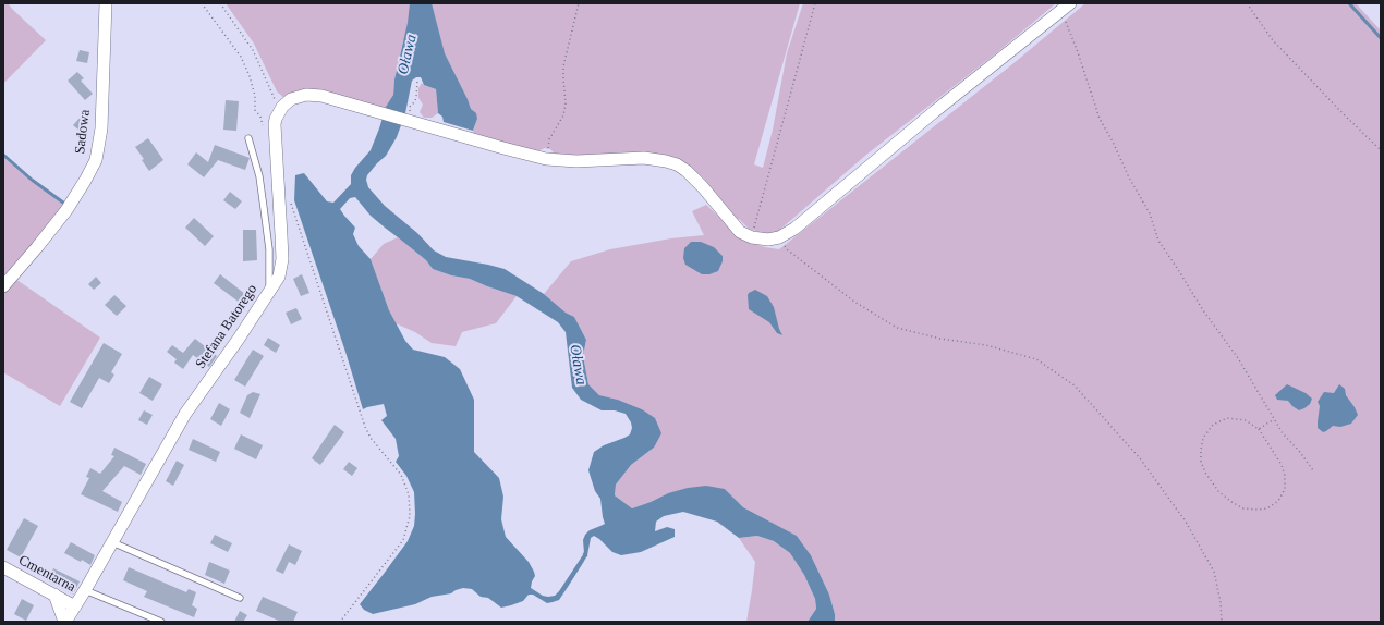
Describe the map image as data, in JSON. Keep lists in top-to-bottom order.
{
  "streets": {
    "street": ["Sadowa", "Stefana Batorego", "Cmentarna"]
  },
  "crossings": [
    ["Stefana Batorego", "Cmentarna"]
  ],
  "water": ["Oława"]
}
